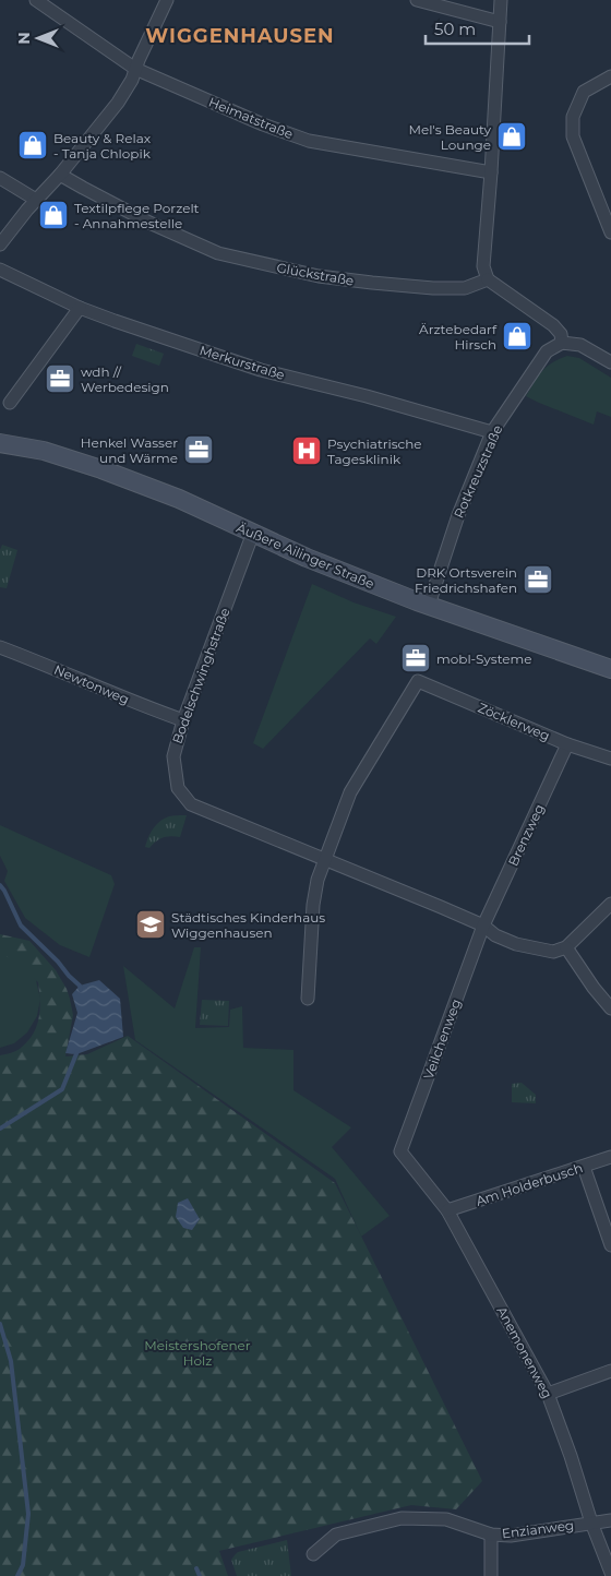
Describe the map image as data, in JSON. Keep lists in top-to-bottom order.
{
  "streets": {
    "main road": ["Äußere Ailinger Straße"],
    "street": [
      "Heimatstraße",
      "Glückstraße",
      "Merkurstraße",
      "Rotkreuzstraße",
      "Bodelschwinghstraße",
      "Newtonweg",
      "Zöcklerweg",
      "Brenzweg",
      "Veilchenweg",
      "Am Holderbusch",
      "Anemonenweg",
      "Enzianweg"
    ]
  },
  "crossings": [
    ["Merkurstraße", "Rotkreuzstraße"],
    ["Rotkreuzstraße", "Äußere Ailinger Straße"],
    ["Äußere Ailinger Straße", "Bodelschwinghstraße"],
    ["Bodelschwinghstraße", "Newtonweg"],
    ["Bodelschwinghstraße", "Zöcklerweg"],
    ["Bodelschwinghstraße", "Brenzweg"],
    ["Bodelschwinghstraße", "Veilchenweg"],
    ["Zöcklerweg", "Brenzweg"],
    ["Brenzweg", "Veilchenweg"],
    ["Veilchenweg", "Anemonenweg"],
    ["Am Holderbusch", "Anemonenweg"],
    ["Anemonenweg", "Enzianweg"]
  ],
  "districts": ["WIGGENHAUSEN"],
  "parks": ["Meistershofener Holz"],
  "places": {
    "shop": [
      "Mel's Beauty Lounge",
      "Beauty & Relax - Tanja Chlopik",
      "Textilpflege Porzelt - Annahmestelle",
      "Ärztebedarf Hirsch"
    ],
    "office": [
      "wdh // Werbedesign",
      "Henkel Wasser und Wärme",
      "DRK Ortsverein Friedrichshafen",
      "mobl-Systeme"
    ],
    "hospital": ["Psychiatrische Tagesklinik"],
    "school or university": ["Städtisches Kinderhaus Wiggenhausen"]
  },
  "scale_bar": "50 m",
  "north": "left"
}
